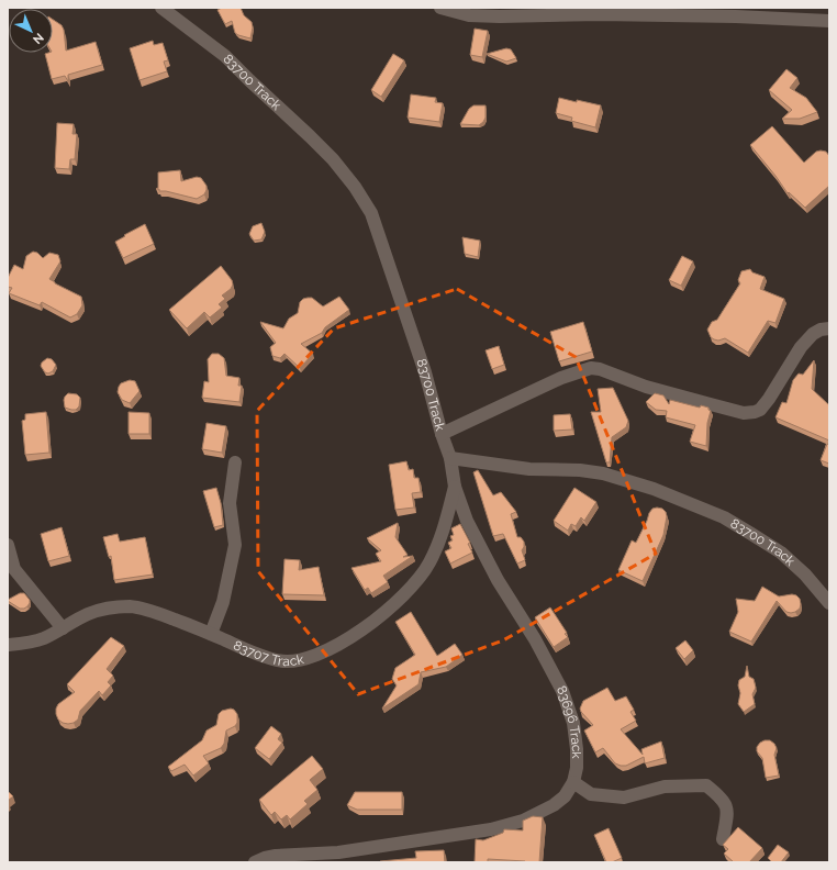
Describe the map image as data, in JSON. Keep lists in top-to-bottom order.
{
  "streets": {
    "street": ["83700 Track", "83707 Track", "83696 Track"]
  },
  "crossings": [
    ["83700 Track", "83696 Track"],
    ["83707 Track", "83696 Track"]
  ],
  "north": "bottom right"
}
